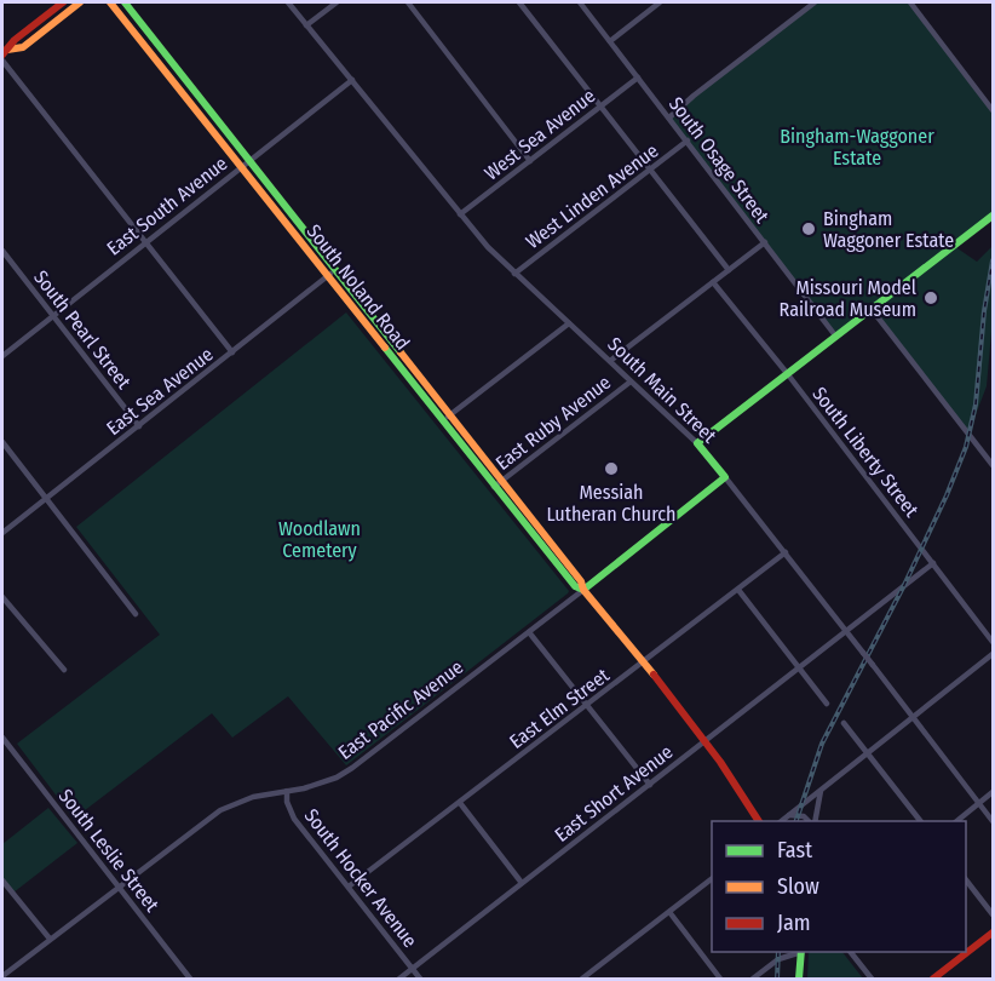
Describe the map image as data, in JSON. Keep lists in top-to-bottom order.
{
  "streets": {
    "main road": ["South Noland Road", "South Main Street", "East Pacific Avenue"],
    "street": [
      "West Sea Avenue",
      "South Osage Street",
      "West Linden Avenue",
      "East South Avenue",
      "South Pearl Street",
      "East Sea Avenue",
      "East Ruby Avenue",
      "South Liberty Street",
      "East Elm Street",
      "East Short Avenue",
      "South Leslie Street",
      "South Hocker Avenue"
    ]
  },
  "crossings": [
    ["West Sea Avenue", "South Osage Street"],
    ["West Sea Avenue", "South Main Street"],
    ["South Osage Street", "West Linden Avenue"],
    ["West Linden Avenue", "South Main Street"],
    ["East South Avenue", "South Noland Road"],
    ["East South Avenue", "South Pearl Street"],
    ["East South Avenue", "South Main Street"],
    ["South Noland Road", "East Sea Avenue"],
    ["South Noland Road", "East Ruby Avenue"],
    ["South Noland Road", "East Elm Street"],
    ["South Noland Road", "East Pacific Avenue"],
    ["South Noland Road", "East Short Avenue"],
    ["South Pearl Street", "East Sea Avenue"],
    ["South Main Street", "East Ruby Avenue"],
    ["South Main Street", "East Elm Street"],
    ["South Main Street", "East Pacific Avenue"],
    ["South Main Street", "East Short Avenue"],
    ["South Liberty Street", "East Short Avenue"],
    ["East Elm Street", "South Hocker Avenue"],
    ["East Pacific Avenue", "South Leslie Street"],
    ["East Pacific Avenue", "South Hocker Avenue"],
    ["East Short Avenue", "South Hocker Avenue"]
  ],
  "parks": ["Bingham-Waggoner Estate", "Woodlawn Cemetery"],
  "places": ["Bingham Waggoner Estate", "Missouri Model Railroad Museum", "Messiah Lutheran Church"],
  "legend": ["Fast", "Slow", "Jam"]
}
